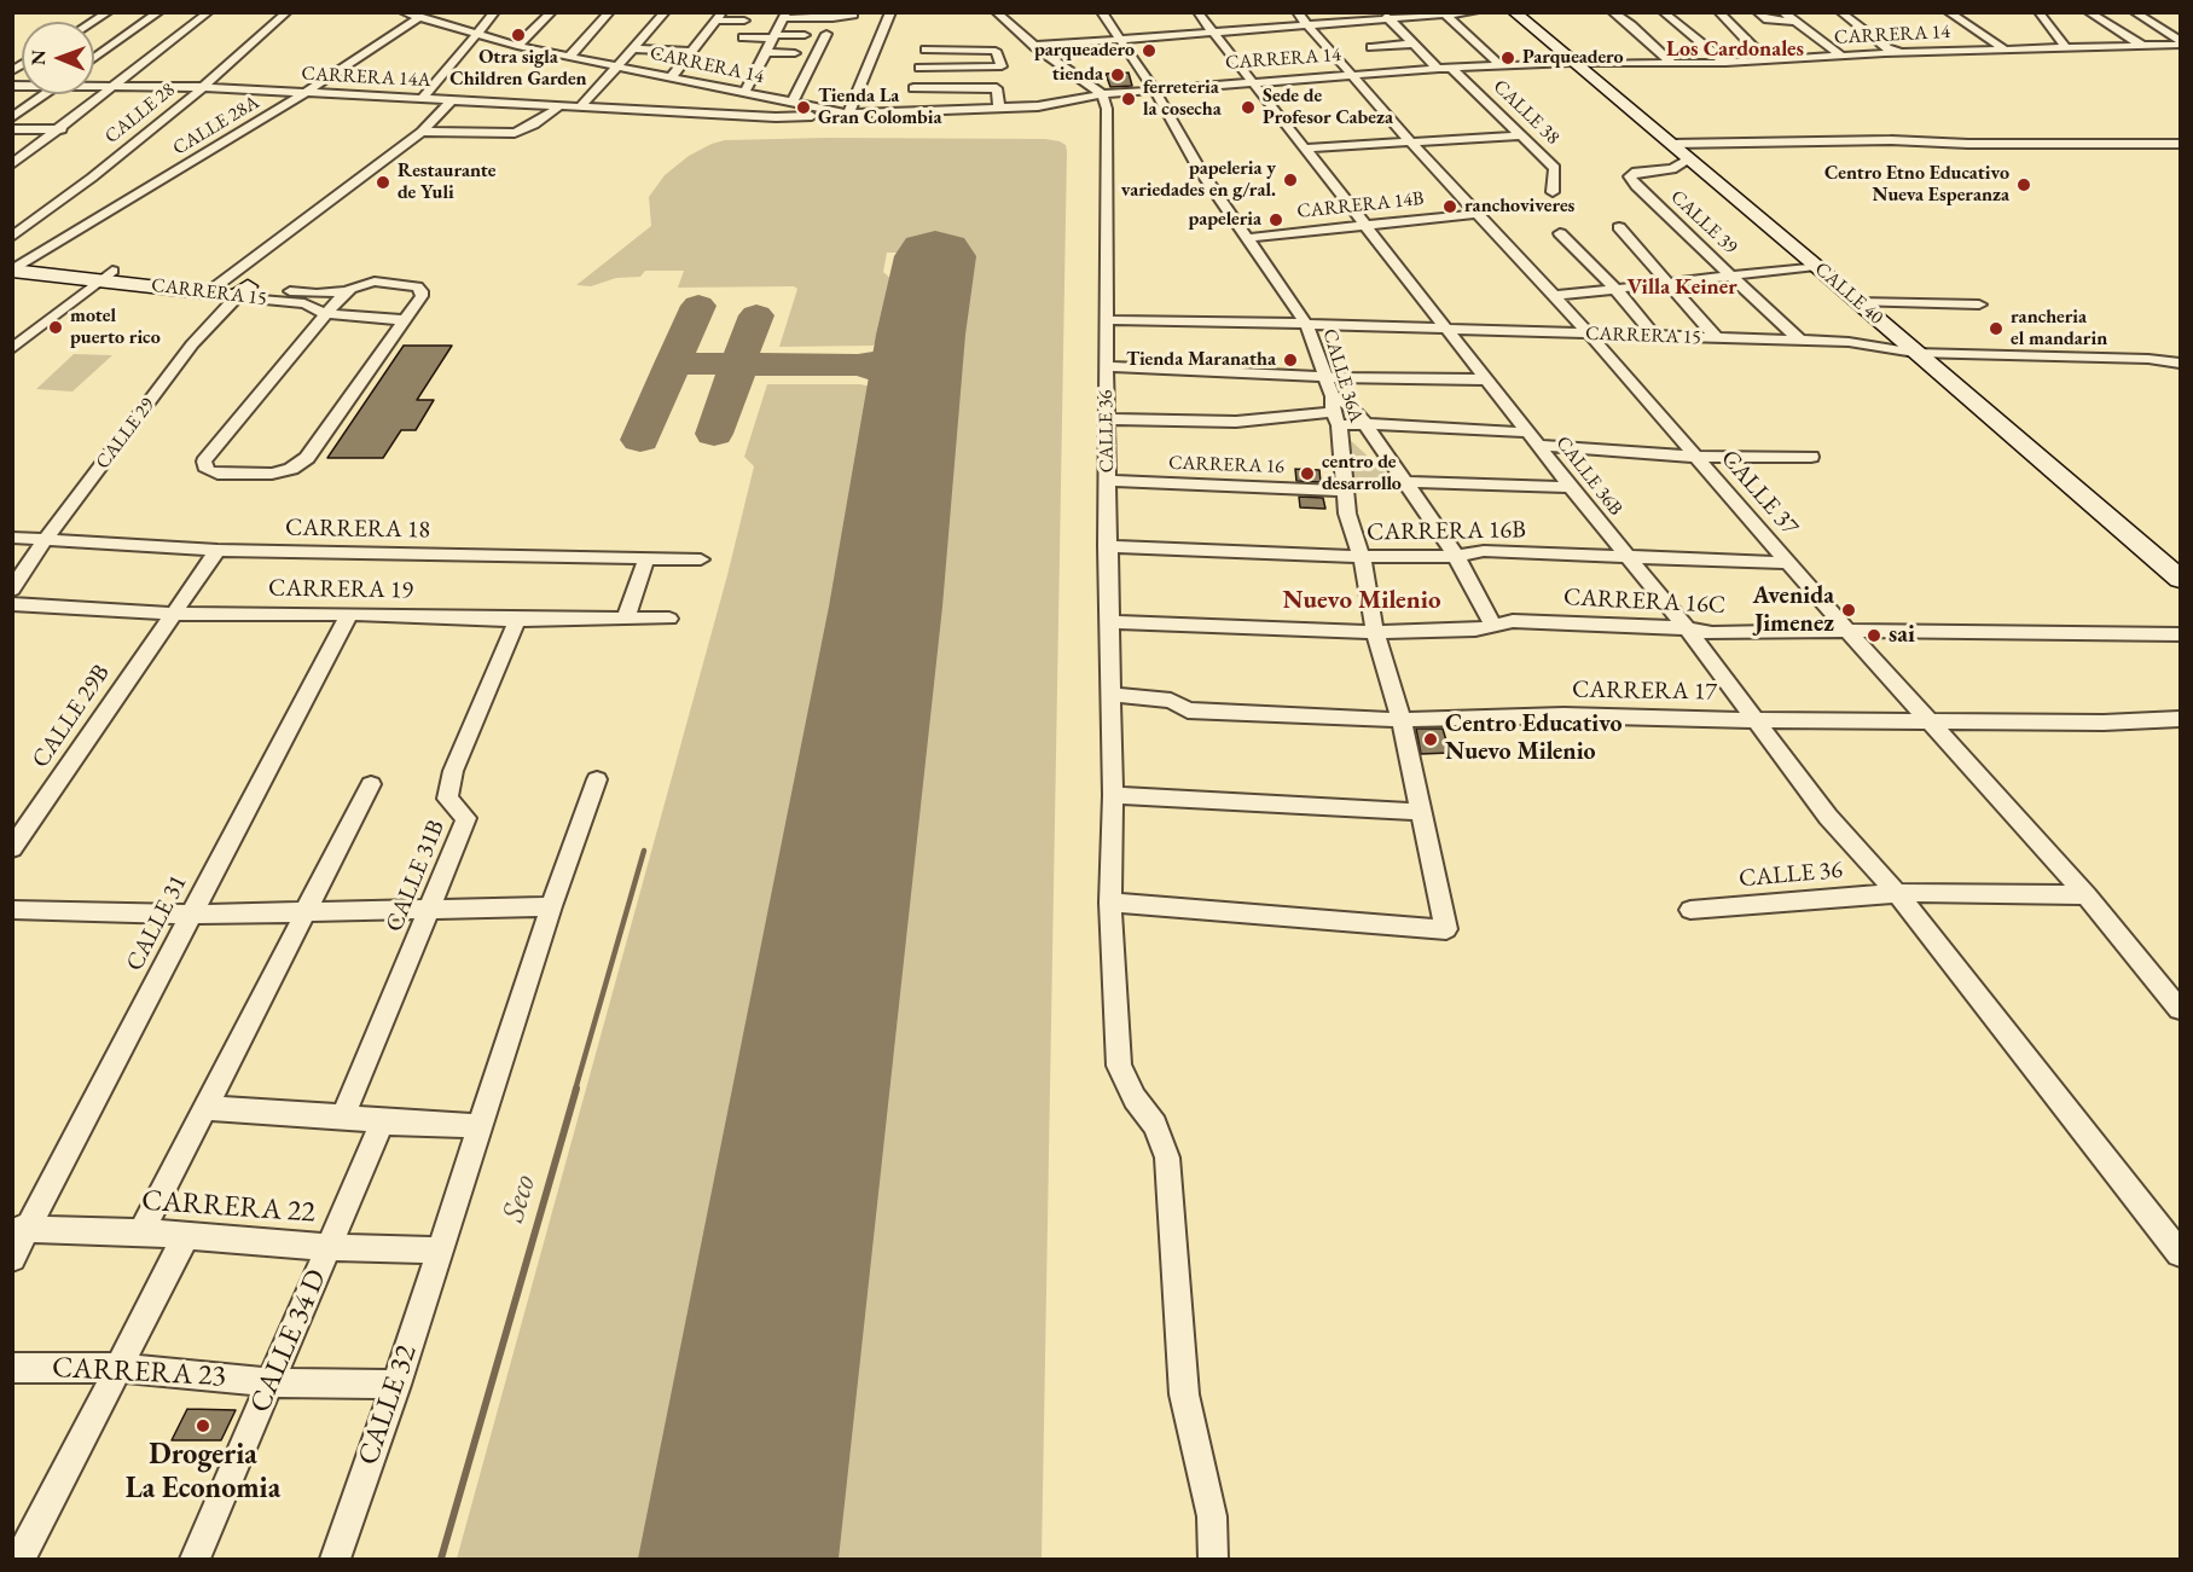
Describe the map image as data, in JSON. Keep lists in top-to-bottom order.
{
  "streets": {
    "street": [
      "CARRERA 14",
      "CARRERA 14A",
      "CALLE 38",
      "CALLE 28",
      "CALLE 28A",
      "CARRERA 14B",
      "CALLE 39",
      "CARRERA 15",
      "CALLE 40",
      "CALLE 36A",
      "CALLE 36",
      "CALLE 29",
      "CARRERA 16",
      "CALLE 36B",
      "CALLE 37",
      "CARRERA 18",
      "CARRERA 16B",
      "CARRERA 19",
      "CARRERA 16C",
      "CARRERA 17",
      "CALLE 29B",
      "CALLE 31B",
      "CALLE 31",
      "CARRERA 22",
      "CALLE 34 D",
      "CARRERA 23",
      "CALLE 32"
    ]
  },
  "crossings": [
    ["CARRERA 14", "CARRERA 14A"],
    ["CARRERA 14", "CALLE 38"],
    ["CARRERA 14", "CALLE 28A"],
    ["CARRERA 14", "CALLE 40"],
    ["CARRERA 14", "CALLE 36A"],
    ["CARRERA 14", "CALLE 36"],
    ["CARRERA 14", "CALLE 36B"],
    ["CARRERA 14", "CALLE 37"],
    ["CARRERA 14A", "CALLE 28"],
    ["CARRERA 14A", "CALLE 28A"],
    ["CALLE 28A", "CARRERA 15"],
    ["CARRERA 14B", "CALLE 36A"],
    ["CARRERA 14B", "CALLE 36B"],
    ["CARRERA 14B", "CALLE 37"],
    ["CALLE 39", "CARRERA 15"],
    ["CALLE 39", "CALLE 40"],
    ["CARRERA 15", "CALLE 40"],
    ["CARRERA 15", "CALLE 36A"],
    ["CARRERA 15", "CALLE 36"],
    ["CARRERA 15", "CALLE 29"],
    ["CARRERA 15", "CALLE 36B"],
    ["CARRERA 15", "CALLE 37"],
    ["CALLE 36A", "CALLE 36"],
    ["CALLE 36A", "CARRERA 16"],
    ["CALLE 36A", "CARRERA 16B"],
    ["CALLE 36A", "CARRERA 16C"],
    ["CALLE 36A", "CARRERA 17"],
    ["CALLE 36", "CARRERA 16"],
    ["CALLE 36", "CALLE 36B"],
    ["CALLE 36", "CALLE 37"],
    ["CALLE 36", "CARRERA 16B"],
    ["CALLE 36", "CARRERA 16C"],
    ["CALLE 36", "CARRERA 17"],
    ["CALLE 29", "CARRERA 18"],
    ["CALLE 36B", "CARRERA 16B"],
    ["CALLE 36B", "CARRERA 16C"],
    ["CALLE 36B", "CARRERA 17"],
    ["CALLE 37", "CARRERA 16B"],
    ["CALLE 37", "CARRERA 16C"],
    ["CALLE 37", "CARRERA 17"],
    ["CARRERA 18", "CALLE 29B"],
    ["CARRERA 19", "CALLE 29B"],
    ["CARRERA 19", "CALLE 31B"],
    ["CARRERA 19", "CALLE 31"],
    ["CALLE 31", "CARRERA 22"],
    ["CARRERA 22", "CALLE 34 D"],
    ["CARRERA 22", "CALLE 32"],
    ["CALLE 34 D", "CARRERA 23"],
    ["CARRERA 23", "CALLE 32"]
  ],
  "districts": ["Los Cardonales", "Villa Keiner", "Nuevo Milenio"],
  "water": ["Seco"],
  "places": [
    "Otra sigla Children Garden",
    "parqueadero",
    "Parqueadero",
    "tienda",
    "ferreteria la cosecha",
    "Tienda La Gran Colombia",
    "Sede de Profesor Cabeza",
    "papeleria y variedades en g/ral.",
    "Restaurante de Yuli",
    "Centro Etno Educativo Nueva Esperanza",
    "ranchoviveres",
    "papeleria",
    "motel puerto rico",
    "rancheria el mandarin",
    "Tienda Maranatha",
    "centro de desarrollo",
    "Avenida Jimenez",
    "sai",
    "Centro Educativo Nuevo Milenio",
    "Drogeria La Economia"
  ],
  "north": "left"
}
